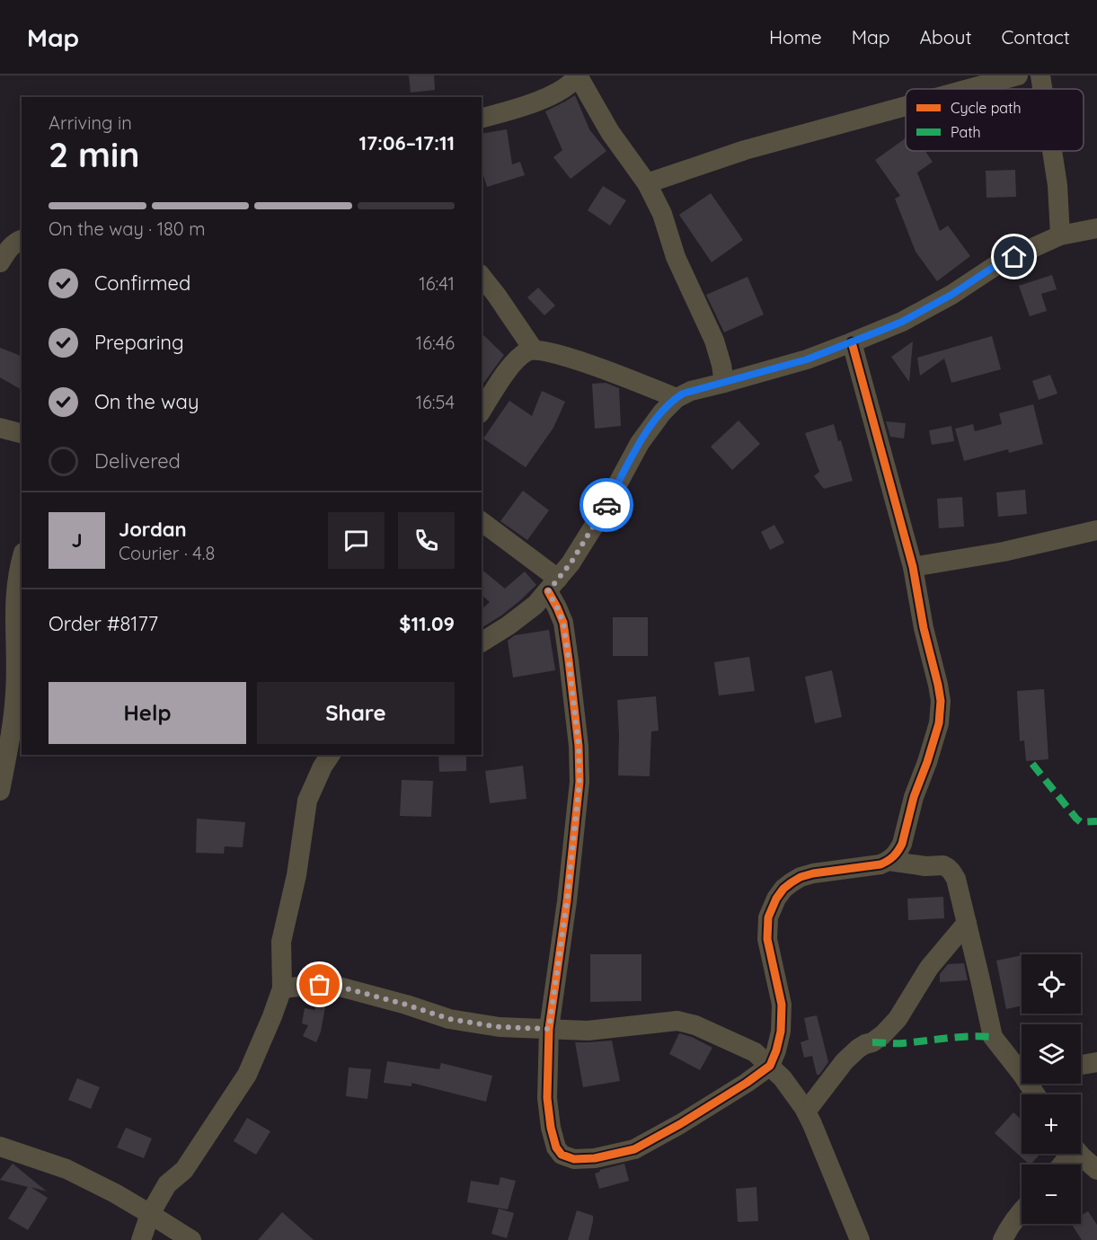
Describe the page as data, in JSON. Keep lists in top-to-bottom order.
{
  "legend": ["Cycle path", "Path"],
  "page": {
    "header": "Map",
    "nav": [
      "Home",
      "Map",
      "About",
      "Contact"
    ],
    "heading": ["2 min", "Arriving in", "17:06–17:11"],
    "panel": [
      "Jordan",
      "Courier · 4.8",
      "Order #8177",
      "$11.09"
    ],
    "bar": "On the way · 180 m",
    "list": [
      ["Confirmed", "16:41"],
      ["Preparing", "16:46"],
      ["On the way", "16:54"],
      "Delivered"
    ],
    "round": "J",
    "buttons": ["Help", "Share"],
    "map_buttons": ["+", "−"]
  }
}
